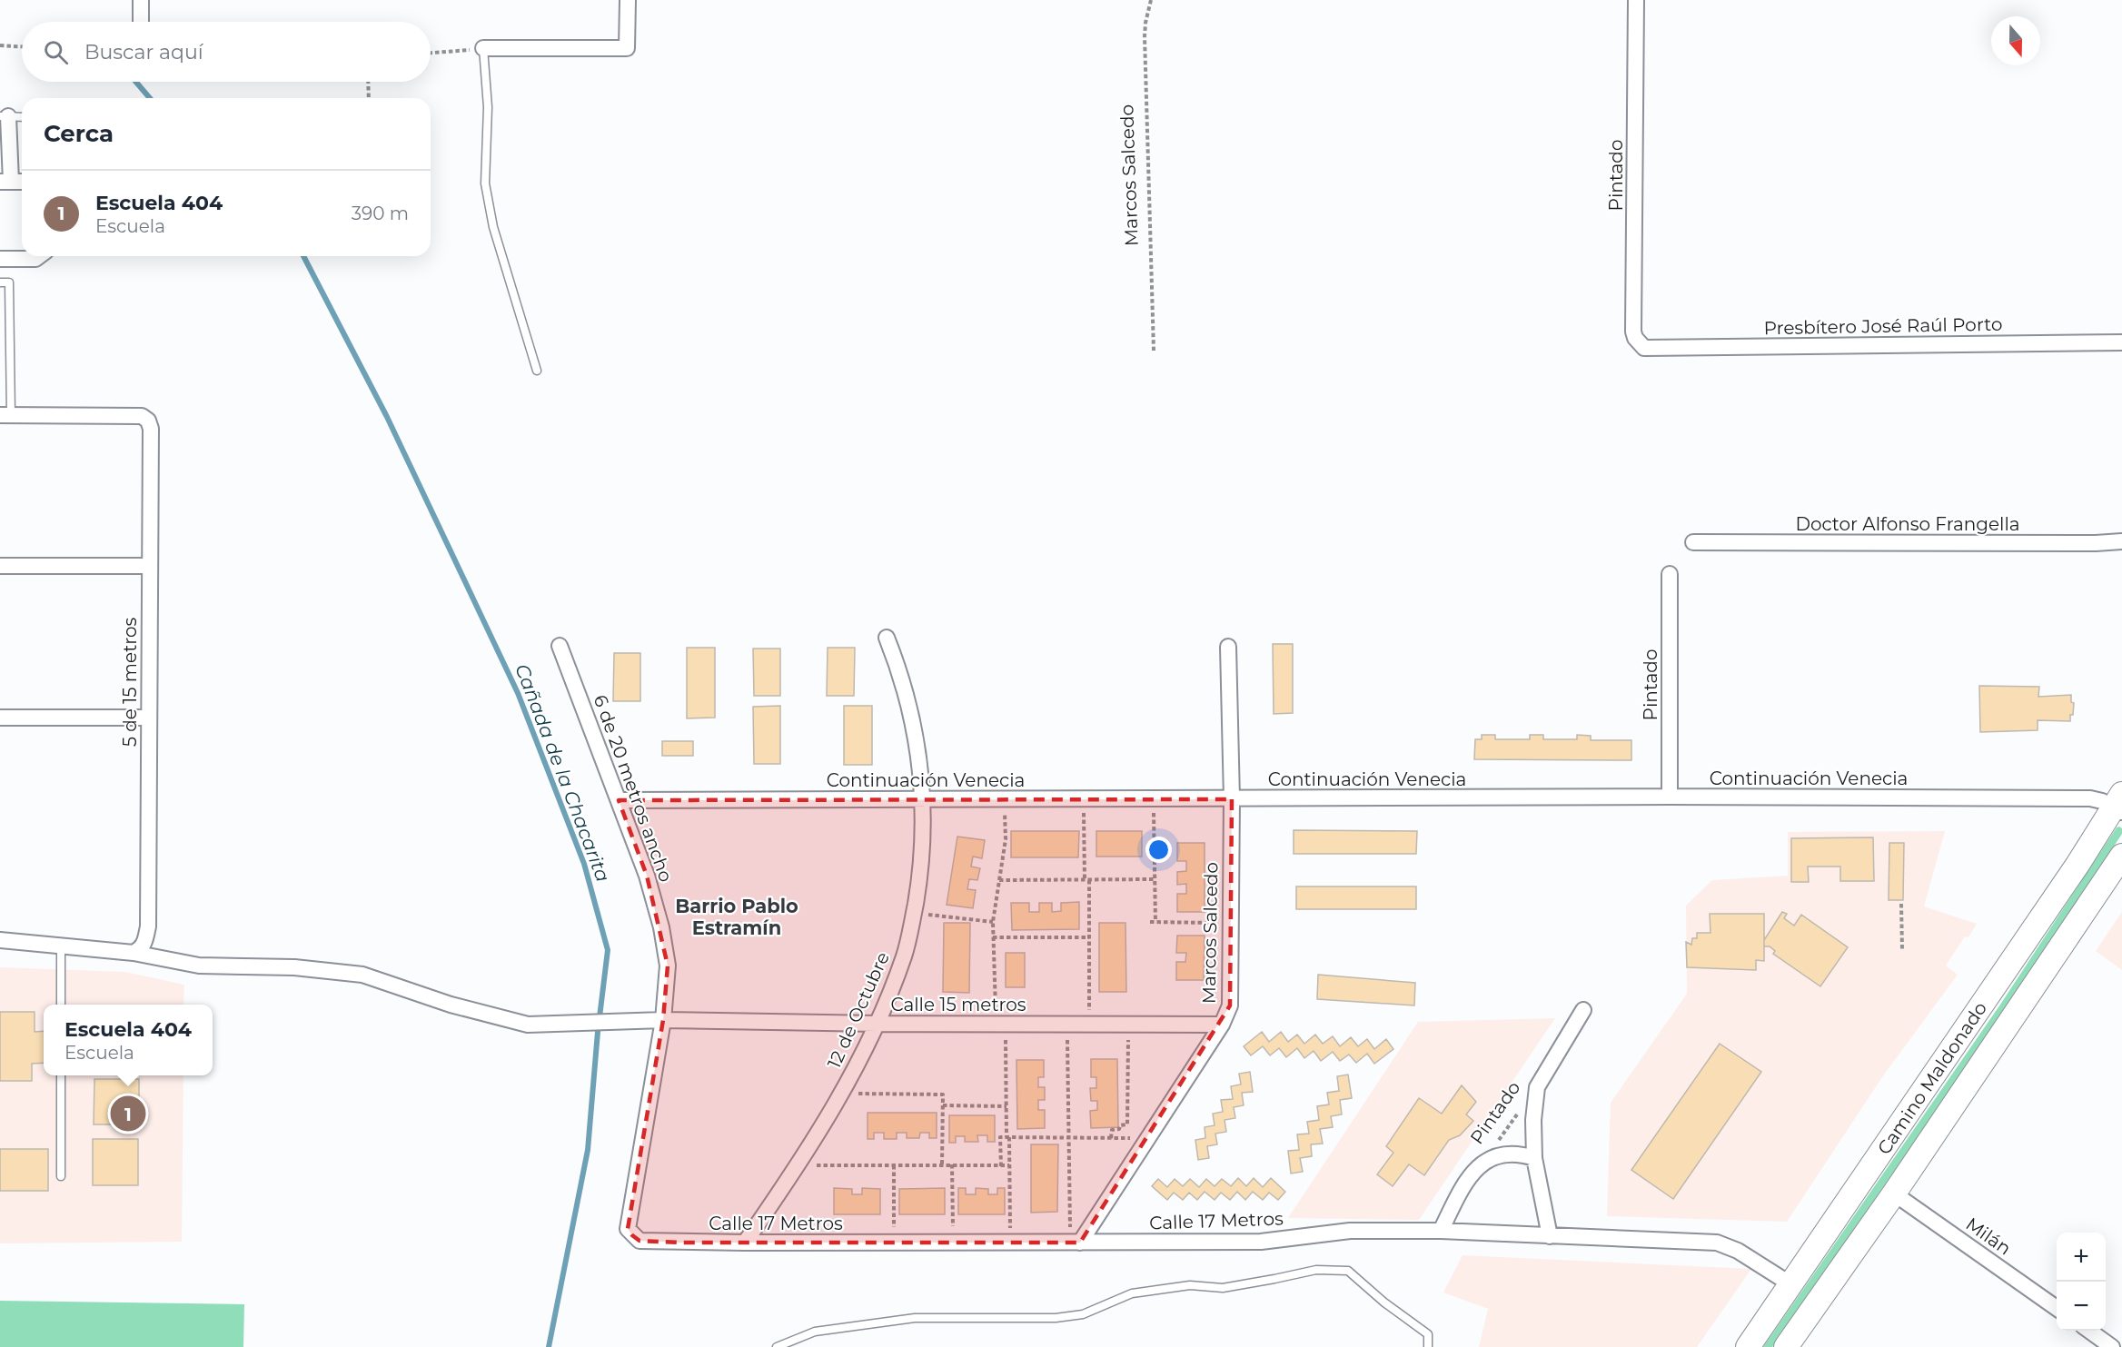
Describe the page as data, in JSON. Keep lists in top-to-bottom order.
{
  "streets": {
    "main road": ["Camino Maldonado"],
    "street": [
      "Marcos Salcedo",
      "Pintado",
      "Presbítero José Raúl Porto",
      "Doctor Alfonso Frangella",
      "5 de 15 metros",
      "Continuación Venecia",
      "6 de 20 metros ancho",
      "Calle 15 metros",
      "12 de Octubre",
      "Calle 17 Metros",
      "Milán"
    ]
  },
  "crossings": [
    ["Marcos Salcedo", "Continuación Venecia"],
    ["Marcos Salcedo", "Calle 15 metros"],
    ["Marcos Salcedo", "Calle 17 Metros"],
    ["Pintado", "Presbítero José Raúl Porto"],
    ["Pintado", "Continuación Venecia"],
    ["Pintado", "Calle 17 Metros"],
    ["5 de 15 metros", "Calle 15 metros"],
    ["Continuación Venecia", "6 de 20 metros ancho"],
    ["Continuación Venecia", "12 de Octubre"],
    ["Continuación Venecia", "Camino Maldonado"],
    ["6 de 20 metros ancho", "Calle 15 metros"],
    ["6 de 20 metros ancho", "Calle 17 Metros"],
    ["Calle 15 metros", "12 de Octubre"],
    ["12 de Octubre", "Calle 17 Metros"],
    ["Camino Maldonado", "Calle 17 Metros"],
    ["Camino Maldonado", "Milán"]
  ],
  "districts": ["Barrio Pablo Estramín"],
  "water": ["Cañada de la Chacarita"],
  "north": "bottom",
  "page": {
    "search": "Buscar aquí",
    "heading": "Cerca",
    "list": [
      {
        "mark": "1",
        "name": "Escuela 404",
        "note": "Escuela",
        "value": "390 m"
      }
    ],
    "popup": ["Escuela 404", "Escuela"],
    "pins": "1",
    "map_buttons": ["+", "−"]
  }
}
